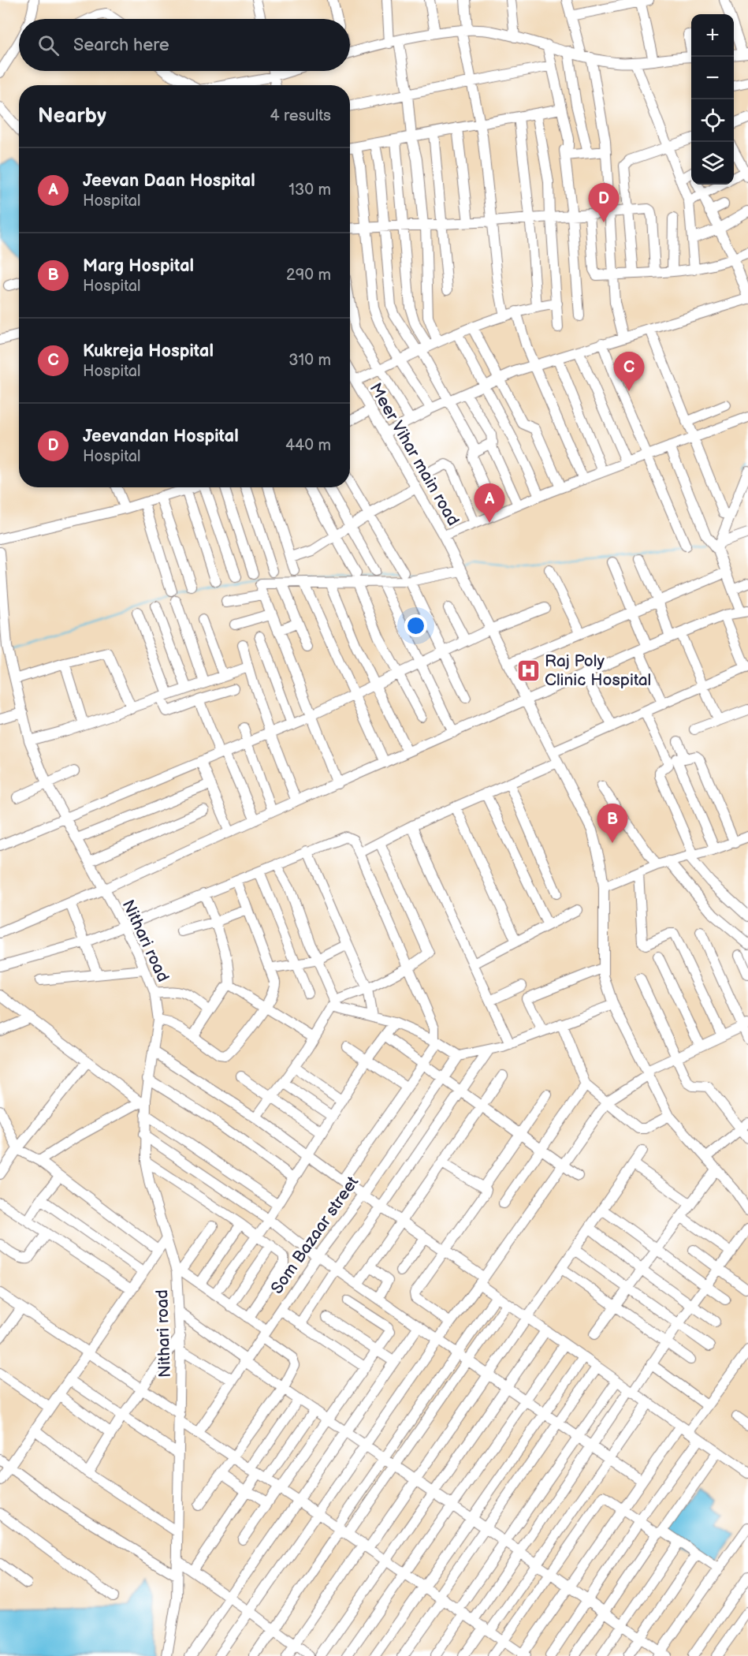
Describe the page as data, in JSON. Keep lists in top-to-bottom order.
{
  "streets": {
    "street": ["Meer Vihar main road", "Nithari road", "Som Bazaar street"]
  },
  "places": {
    "hospital": ["Raj Poly Clinic Hospital"]
  },
  "page": {
    "map_buttons": ["+", "−"],
    "search": "Search here",
    "heading": ["Nearby", "4 results"],
    "list": [
      {
        "mark": "A",
        "name": "Jeevan Daan Hospital",
        "note": "Hospital",
        "value": "130 m"
      },
      {
        "mark": "B",
        "name": "Marg Hospital",
        "note": "Hospital",
        "value": "290 m"
      },
      {
        "mark": "C",
        "name": "Kukreja Hospital",
        "note": "Hospital",
        "value": "310 m"
      },
      {
        "mark": "D",
        "name": "Jeevandan Hospital",
        "note": "Hospital",
        "value": "440 m"
      }
    ],
    "pins": [
      "D",
      "C",
      "A",
      "B"
    ]
  }
}
